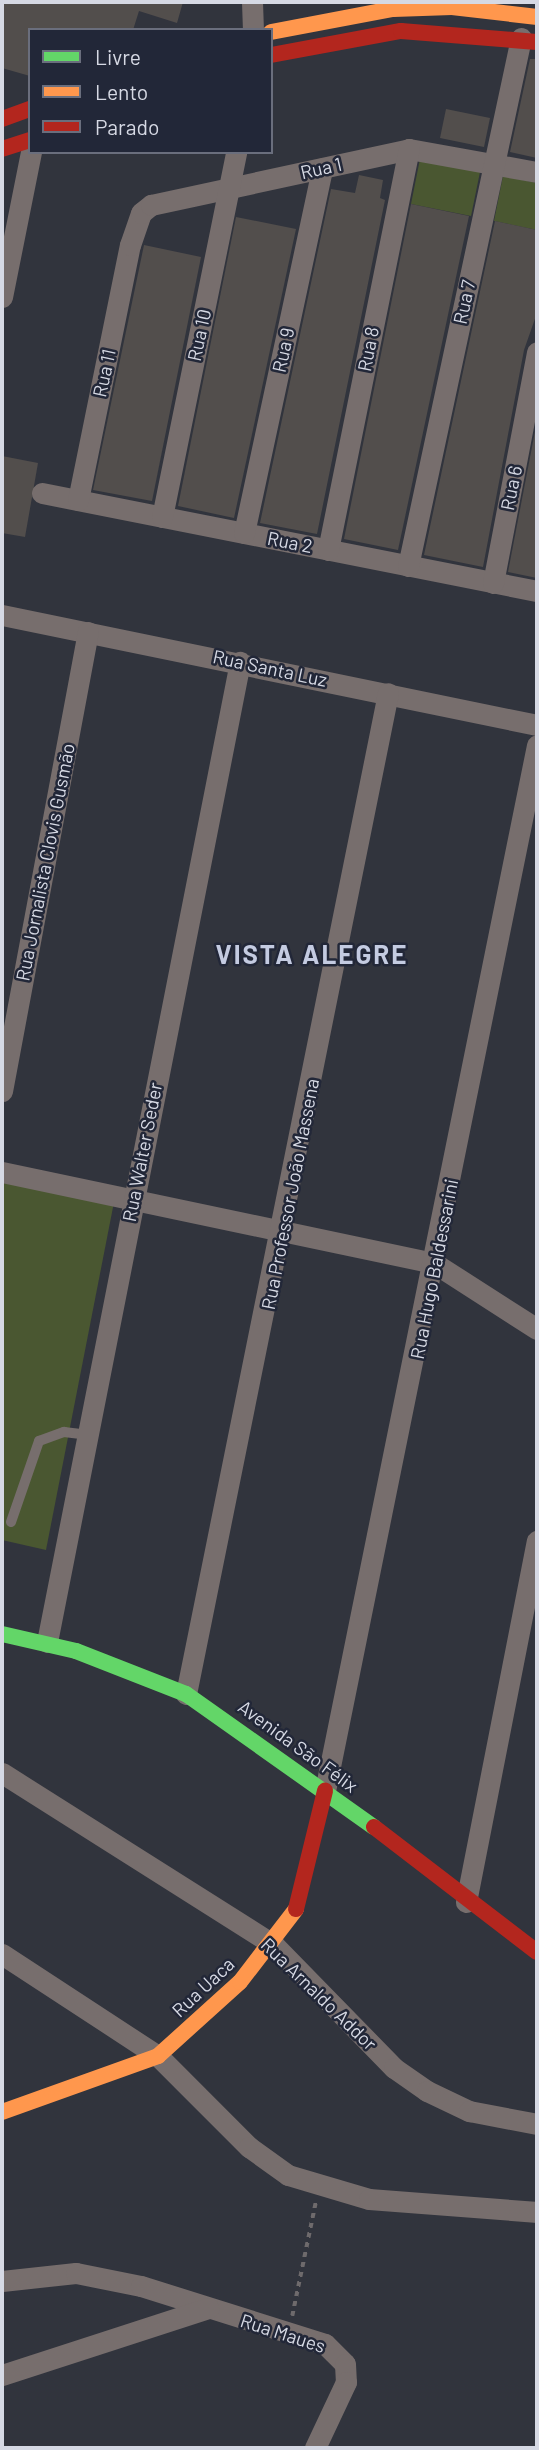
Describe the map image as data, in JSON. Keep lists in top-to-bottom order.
{
  "streets": {
    "street": [
      "Rua 1",
      "Rua 7",
      "Rua 10",
      "Rua 8",
      "Rua 9",
      "Rua 11",
      "Rua 6",
      "Rua 2",
      "Rua Santa Luz",
      "Rua Jornalista Clovis Gusmão",
      "Rua Walter Seder",
      "Rua Professor João Massena",
      "Rua Hugo Baldessarini",
      "Avenida São Félix",
      "Rua Uaca",
      "Rua Arnaldo Addor",
      "Rua Maues"
    ]
  },
  "crossings": [
    ["Rua 1", "Rua 7"],
    ["Rua 1", "Rua 10"],
    ["Rua 1", "Rua 8"],
    ["Rua 1", "Rua 9"],
    ["Rua 1", "Rua 11"],
    ["Rua 7", "Rua 2"],
    ["Rua 10", "Rua 2"],
    ["Rua 8", "Rua 2"],
    ["Rua 9", "Rua 2"],
    ["Rua 11", "Rua 2"],
    ["Rua 6", "Rua 2"],
    ["Rua Santa Luz", "Rua Jornalista Clovis Gusmão"],
    ["Rua Santa Luz", "Rua Walter Seder"],
    ["Rua Santa Luz", "Rua Professor João Massena"],
    ["Rua Walter Seder", "Avenida São Félix"],
    ["Rua Professor João Massena", "Avenida São Félix"],
    ["Rua Hugo Baldessarini", "Avenida São Félix"],
    ["Rua Hugo Baldessarini", "Rua Uaca"],
    ["Avenida São Félix", "Rua Uaca"],
    ["Rua Uaca", "Rua Arnaldo Addor"]
  ],
  "districts": ["VISTA ALEGRE"],
  "legend": ["Livre", "Lento", "Parado"]
}
